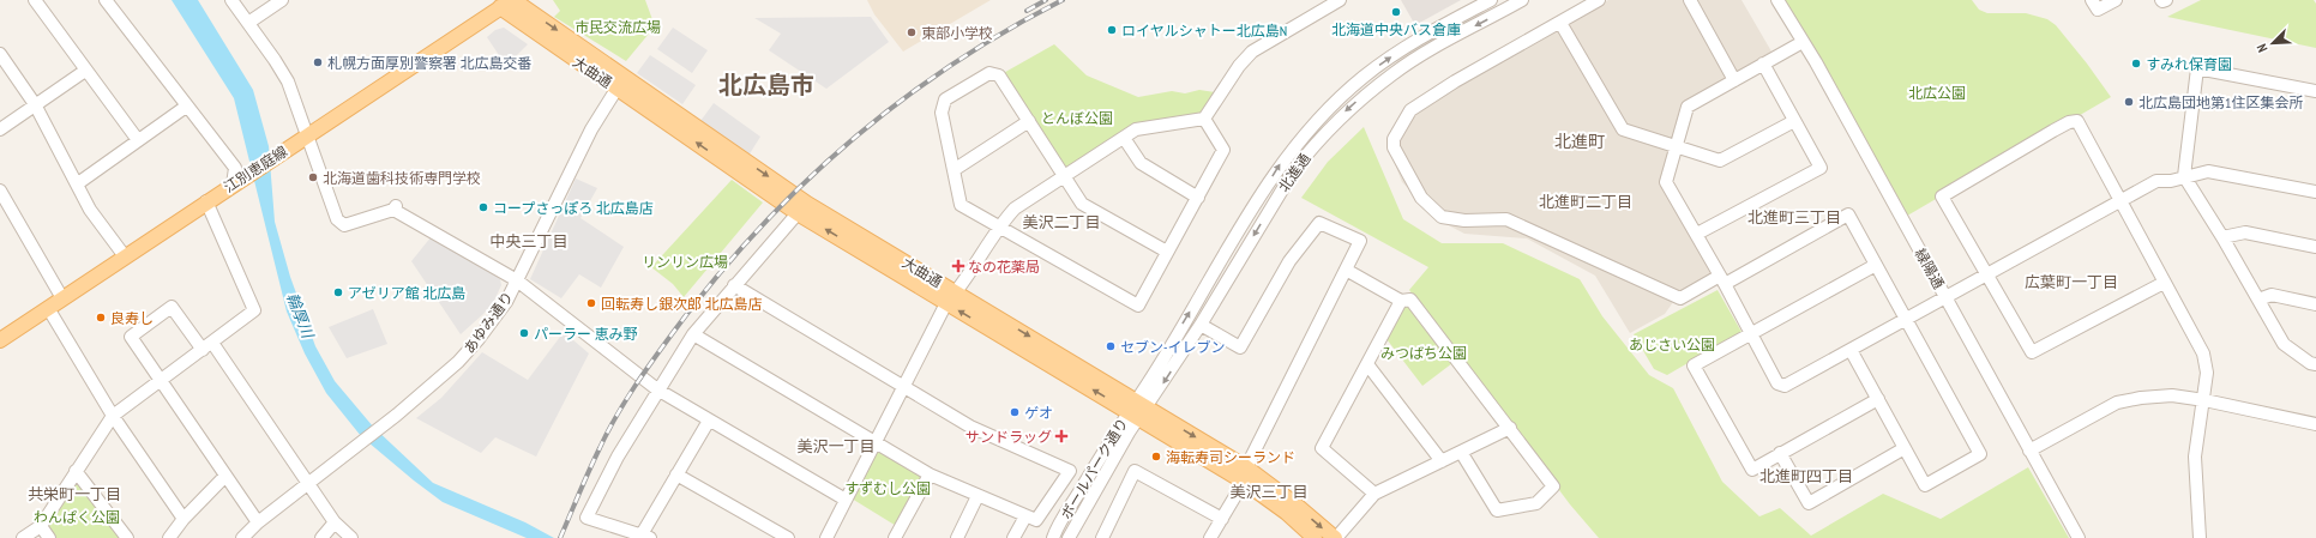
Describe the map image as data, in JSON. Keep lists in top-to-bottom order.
{
  "streets": {
    "main road": ["大曲通", "江別恵庭線"],
    "street": [
      "北進通",
      "緑陽通",
      "あゆみ通り",
      "ボールパーク通り"
    ]
  },
  "crossings": [
    ["大曲通", "江別恵庭線"],
    ["大曲通", "北進通"],
    ["大曲通", "あゆみ通り"],
    ["大曲通", "ボールパーク通り"],
    ["北進通", "ボールパーク通り"]
  ],
  "districts": [
    "北広島市",
    "北進町",
    "北進町二丁目",
    "北進町三丁目",
    "美沢二丁目",
    "中央三丁目",
    "広葉町一丁目",
    "美沢一丁目",
    "北進町四丁目",
    "美沢三丁目",
    "共栄町一丁目"
  ],
  "water": ["輪厚川"],
  "parks": [
    "市民交流広場",
    "北広公園",
    "とんぼ公園",
    "リンリン広場",
    "あじさい公園",
    "みつばち公園",
    "すずむし公園",
    "わんぱく公園"
  ],
  "places": {
    "other": [
      "北海道中央バス倉庫",
      "ロイヤルシャトー北広島N",
      "東部小学校",
      "札幌方面厚別警察署 北広島交番",
      "すみれ保育園",
      "北広島団地第1住区集会所",
      "北海道歯科技術専門学校",
      "コープさっぽろ 北広島店",
      "アゼリア館 北広島",
      "回転寿し銀次郎 北広島店",
      "良寿し",
      "パーラー 恵み野",
      "セブン-イレブン",
      "ゲオ",
      "海転寿司シーランド"
    ],
    "health": ["なの花薬局", "サンドラッグ"]
  },
  "north": "bottom left"
}
